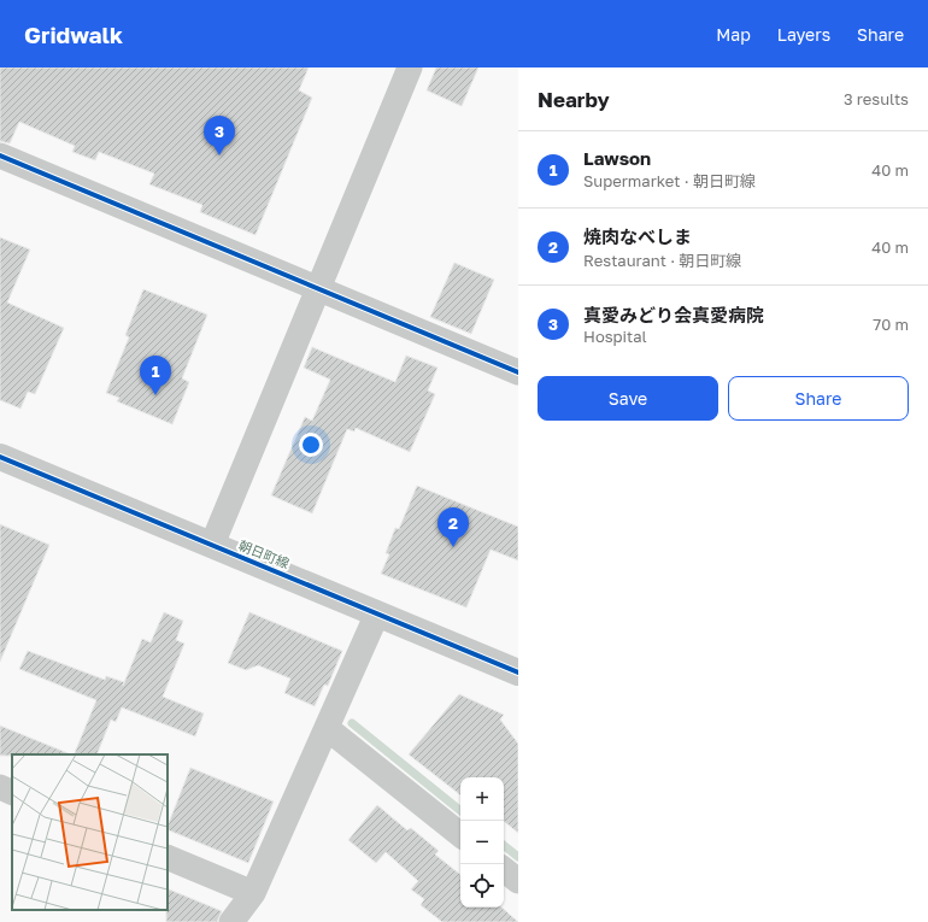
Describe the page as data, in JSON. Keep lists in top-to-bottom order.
{
  "streets": {
    "street": ["朝日町線"]
  },
  "page": {
    "header": "Gridwalk",
    "nav": ["Map", "Layers", "Share"],
    "heading": ["Nearby", "3 results"],
    "pins": ["3", "1", "2"],
    "list": [
      {
        "mark": "1",
        "name": "Lawson",
        "note": "Supermarket · 朝日町線",
        "value": "40 m"
      },
      {
        "mark": "2",
        "name": "焼肉なべしま",
        "note": "Restaurant · 朝日町線",
        "value": "40 m"
      },
      {
        "mark": "3",
        "name": "真愛みどり会真愛病院",
        "note": "Hospital",
        "value": "70 m"
      }
    ],
    "buttons": ["Save", "Share"],
    "map_buttons": ["+", "−"]
  }
}
